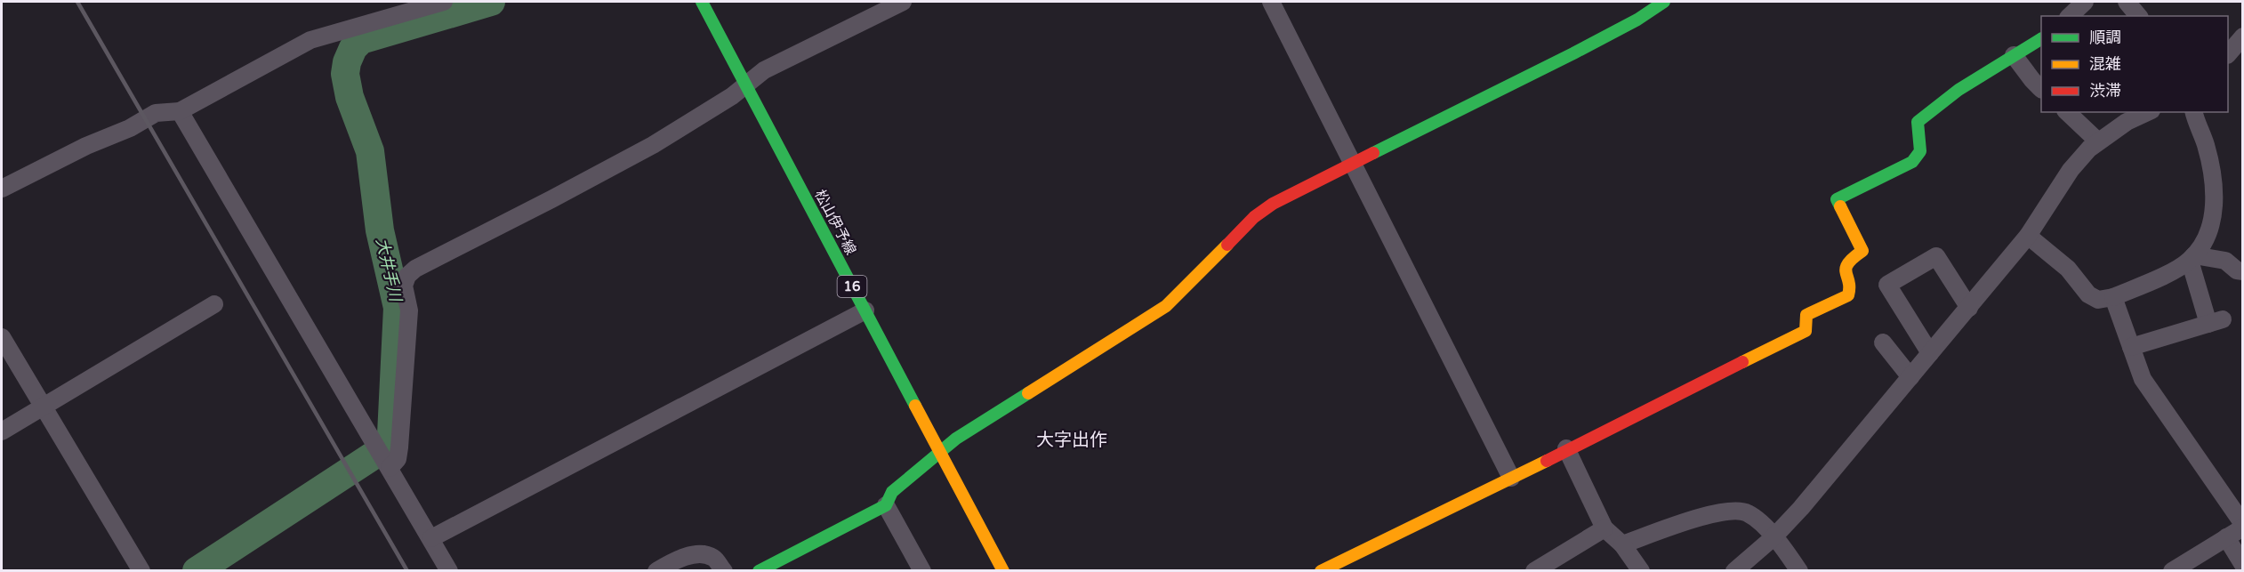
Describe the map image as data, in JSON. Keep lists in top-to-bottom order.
{
  "streets": {
    "street": ["松山伊予線", "16"]
  },
  "districts": ["大字出作"],
  "water": ["大井手川"],
  "legend": ["順調", "混雑", "渋滞"]
}
